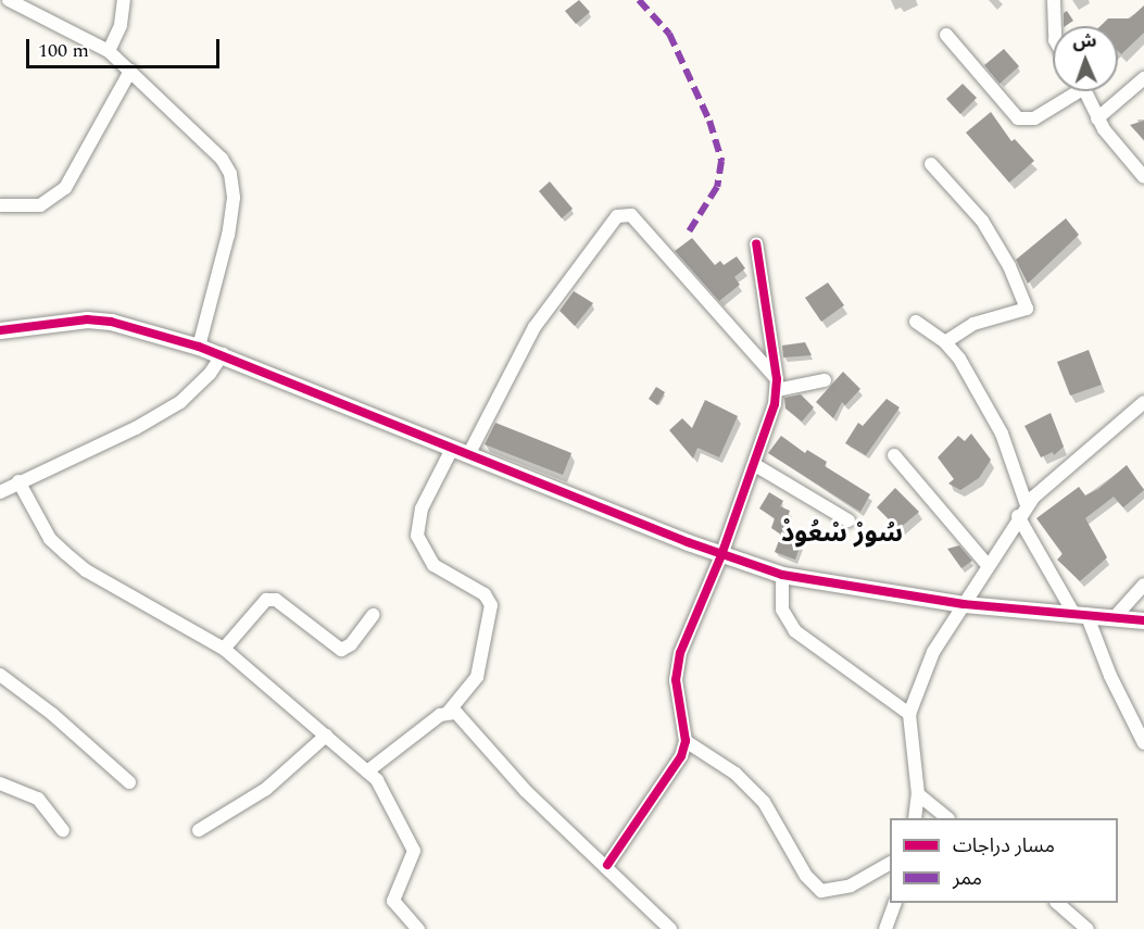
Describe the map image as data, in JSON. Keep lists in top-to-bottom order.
{
  "districts": ["سُورْ سْعُودْ"],
  "legend": ["مسار دراجات", "ممر"],
  "scale_bar": "100 m",
  "north": "top"
}
